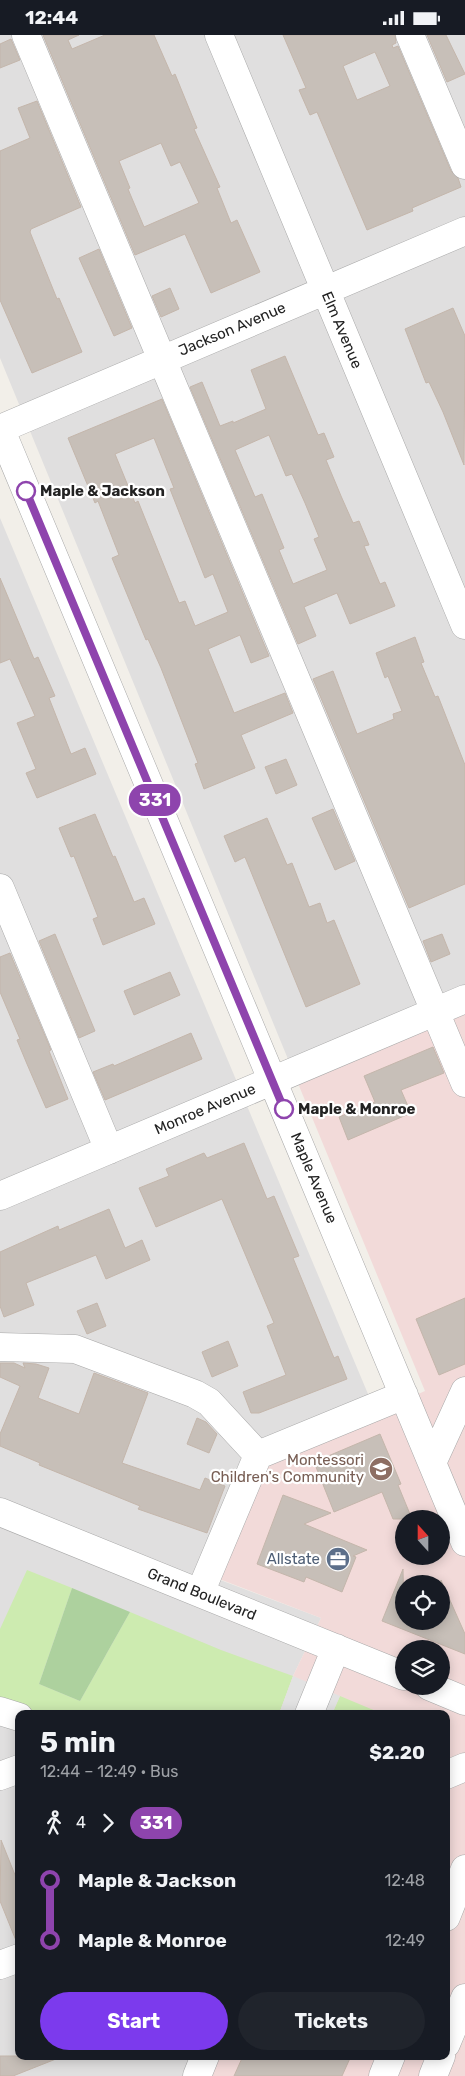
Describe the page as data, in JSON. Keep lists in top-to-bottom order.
{
  "streets": {
    "street": [
      "Jackson Avenue",
      "Elm Avenue",
      "Monroe Avenue",
      "Maple Avenue",
      "Grand Boulevard"
    ]
  },
  "crossings": [
    ["Jackson Avenue", "Elm Avenue"],
    ["Jackson Avenue", "Maple Avenue"],
    ["Monroe Avenue", "Maple Avenue"]
  ],
  "places": {
    "other": ["Maple & Jackson", "Maple & Monroe"],
    "school or university": ["Montessori Children's Community"],
    "office": ["Allstate"]
  },
  "lines": ["bus line 331"],
  "north": "top",
  "page": {
    "status": "12:44",
    "on_map": "331",
    "heading": ["5 min", "12:44 – 12:49 · Bus", "$2.20"],
    "legs": ["4", "331"],
    "list": [
      {
        "name": "Maple & Jackson",
        "value": "12:48"
      },
      {
        "name": "Maple & Monroe",
        "value": "12:49"
      }
    ],
    "buttons": ["Start", "Tickets"]
  }
}
